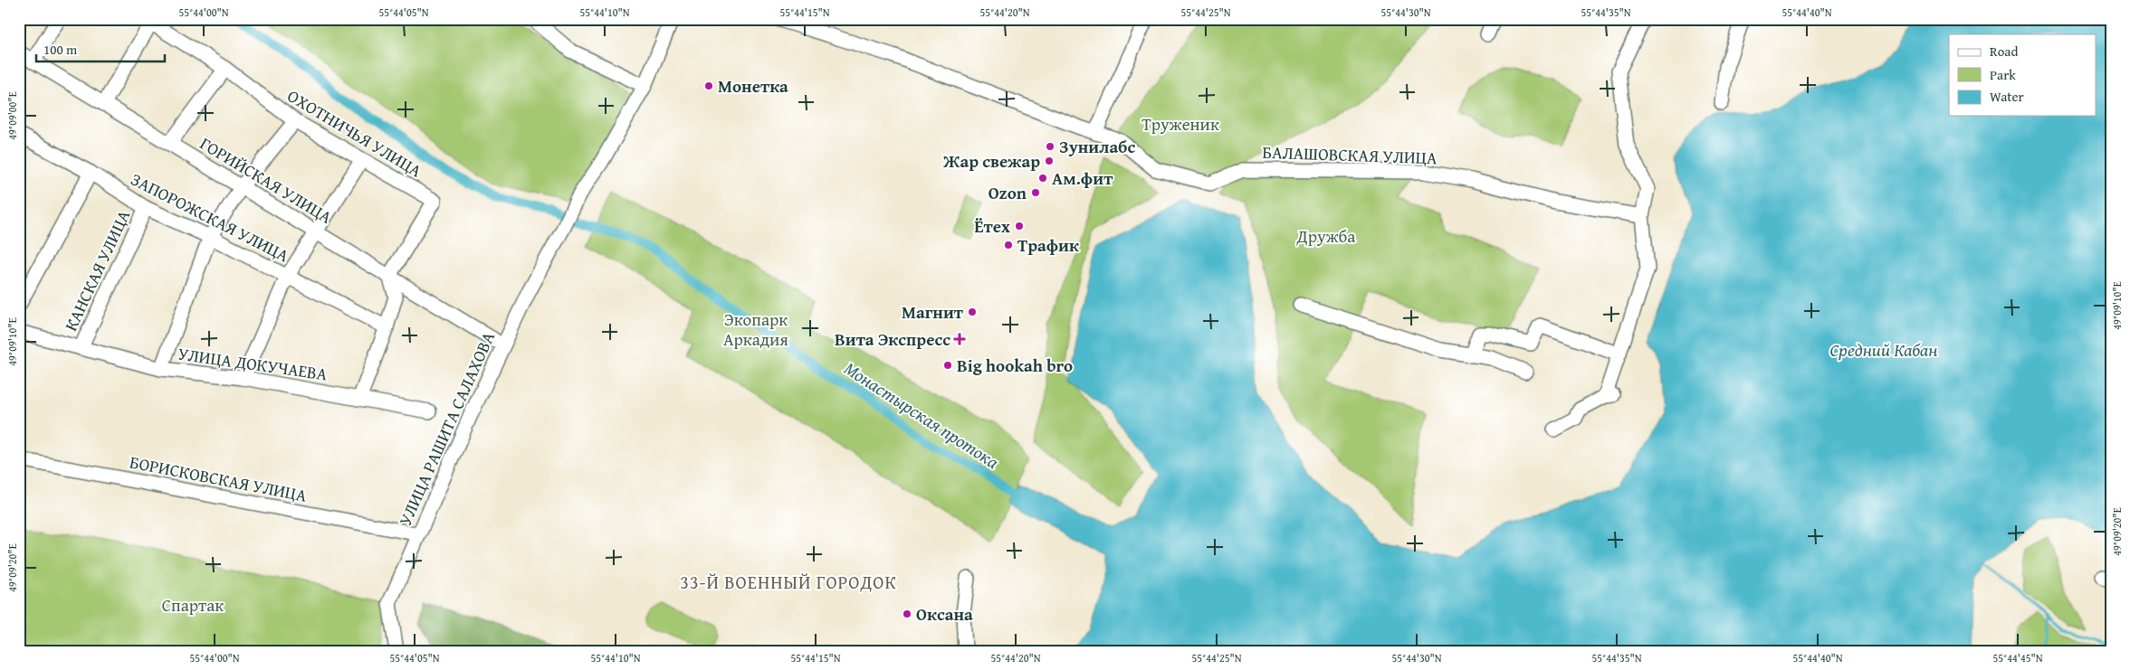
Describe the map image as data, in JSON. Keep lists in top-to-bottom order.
{
  "streets": {
    "street": [
      "ОХОТНИЧЬЯ УЛИЦА",
      "БАЛАШОВСКАЯ УЛИЦА",
      "ГОРИЙСКАЯ УЛИЦА",
      "ЗАПОРОЖСКАЯ УЛИЦА",
      "КАНСКАЯ УЛИЦА",
      "УЛИЦА ДОКУЧАЕВА",
      "УЛИЦА РАШИТА САЛАХОВА",
      "БОРИСКОВСКАЯ УЛИЦА"
    ]
  },
  "crossings": [
    ["ОХОТНИЧЬЯ УЛИЦА", "ГОРИЙСКАЯ УЛИЦА"],
    ["ЗАПОРОЖСКАЯ УЛИЦА", "КАНСКАЯ УЛИЦА"],
    ["КАНСКАЯ УЛИЦА", "УЛИЦА ДОКУЧАЕВА"]
  ],
  "districts": ["33-Й ВОЕННЫЙ ГОРОДОК"],
  "water": ["Средний Кабан", "Монастырская протока"],
  "parks": [
    "Труженик",
    "Дружба",
    "Экопарк Аркадия",
    "Спартак"
  ],
  "places": {
    "other": [
      "Монетка",
      "Зунилабс",
      "Жар свежар",
      "Ам.фит",
      "Ozon",
      "Ётех",
      "Трафик",
      "Магнит",
      "Big hookah bro",
      "Оксана"
    ],
    "health": ["Вита Экспресс"]
  },
  "legend": ["Road", "Park", "Water"],
  "scale_bar": "100 m",
  "coordinates": [
    "55°44'00\"N",
    "55°44'05\"N",
    "55°44'10\"N",
    "55°44'15\"N",
    "55°44'20\"N",
    "55°44'25\"N",
    "55°44'30\"N",
    "55°44'35\"N",
    "55°44'40\"N",
    "49°09'00\"E",
    "49°09'10\"E",
    "49°09'20\"E",
    "55°44'45\"N"
  ]
}
